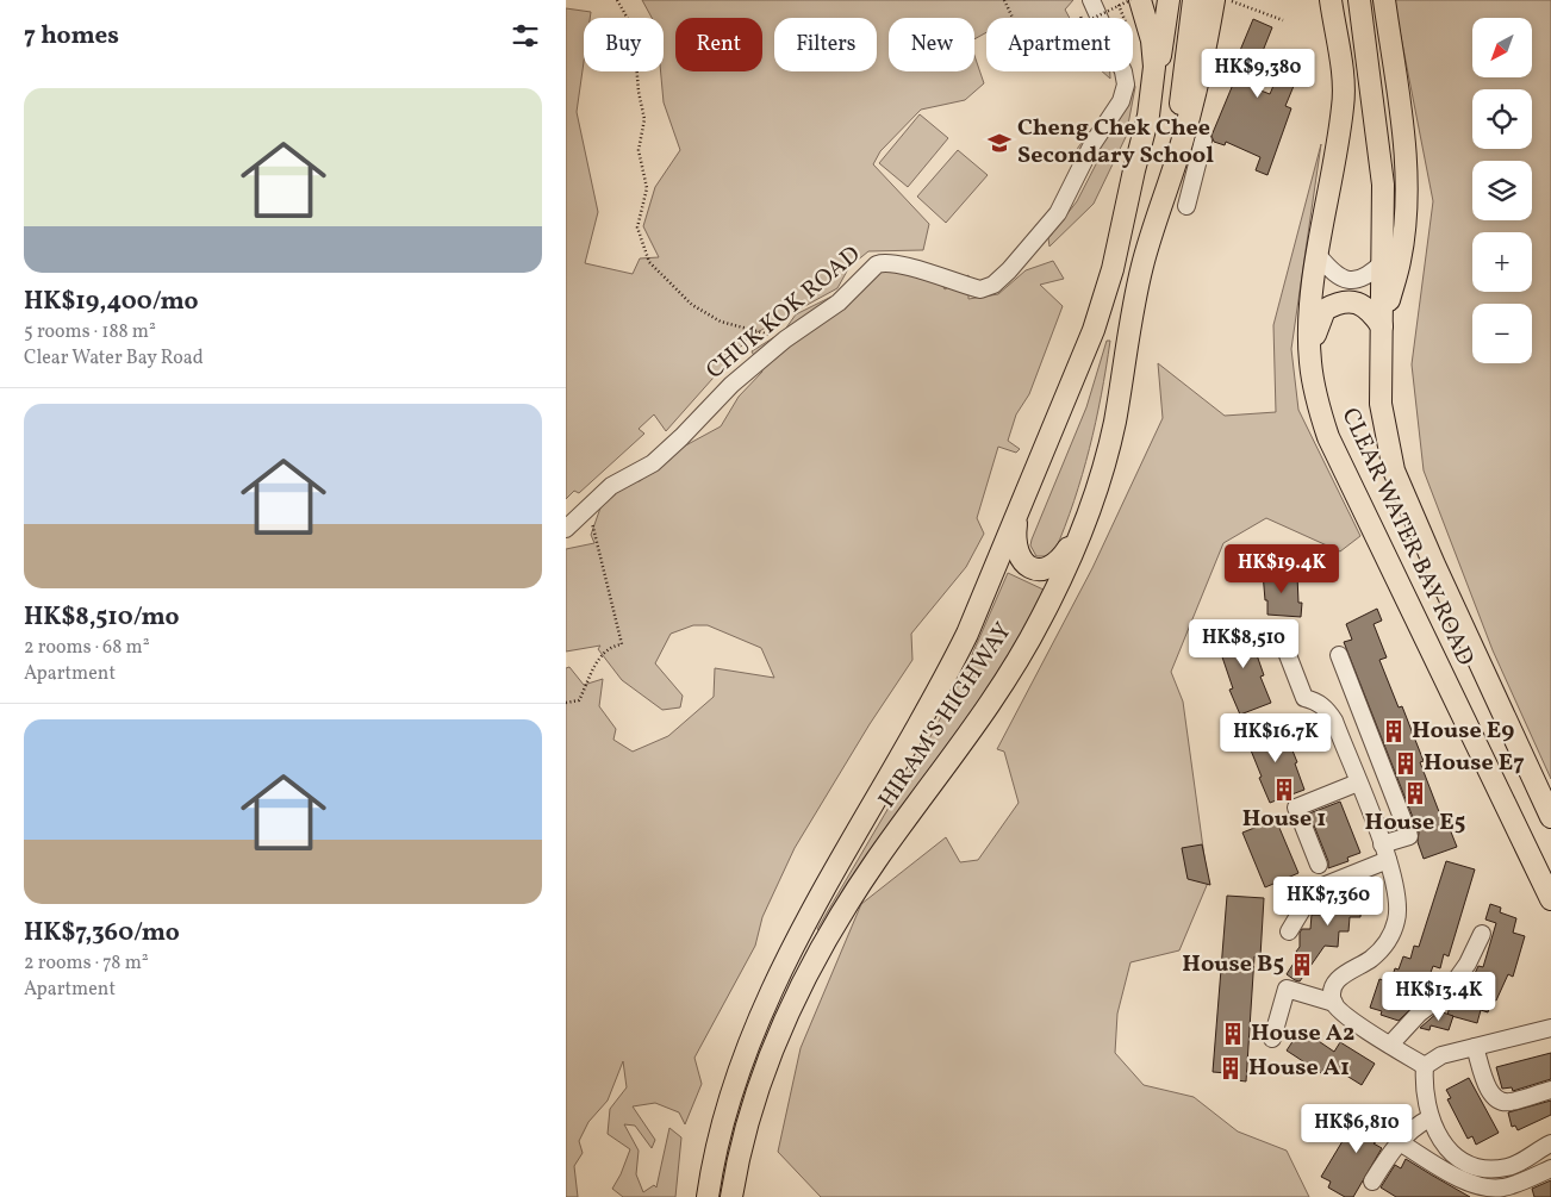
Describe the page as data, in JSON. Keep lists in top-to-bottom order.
{
  "streets": {
    "main road": ["CLEAR WATER BAY ROAD", "HIRAM'S HIGHWAY"],
    "street": ["CHUK KOK ROAD"]
  },
  "places": {
    "school or university": ["Cheng Chek Chee Secondary School"],
    "building": [
      "House E9",
      "House E7",
      "House 1",
      "House E5",
      "House B5",
      "House A2",
      "House A1"
    ]
  },
  "north": "bottom left",
  "page": {
    "heading": "7 homes",
    "map_buttons": ["+", "−"],
    "chip": [
      "Buy",
      "Rent",
      "Filters",
      "New",
      "Apartment"
    ],
    "price": [
      "HK$9,380",
      "HK$19.4K",
      "HK$8,510",
      "HK$16.7K",
      "HK$7,360",
      "HK$13.4K",
      "HK$6,810"
    ],
    "list": [
      {
        "name": "HK$19,400/mo",
        "note": "5 rooms · 188 m² · Clear Water Bay Road"
      },
      {
        "name": "HK$8,510/mo",
        "note": "2 rooms · 68 m² · Apartment"
      },
      {
        "name": "HK$7,360/mo",
        "note": "2 rooms · 78 m² · Apartment"
      }
    ]
  }
}
